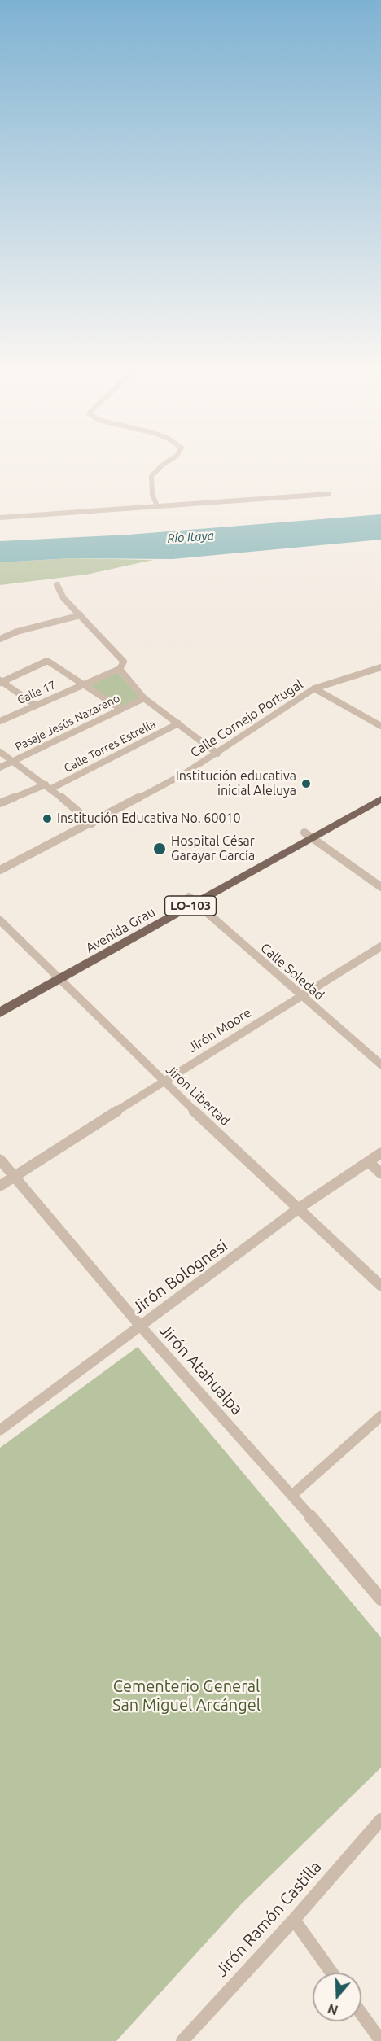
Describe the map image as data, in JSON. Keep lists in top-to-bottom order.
{
  "streets": {
    "main road": ["LO-103", "Avenida Grau"],
    "street": [
      "Calle 17",
      "Calle Cornejo Portugal",
      "Pasaje Jesús Nazareno",
      "Calle Torres Estrella",
      "Calle Soledad",
      "Jirón Moore",
      "Jirón Libertad",
      "Jirón Bolognesi",
      "Jirón Atahualpa",
      "Jirón Ramón Castilla"
    ]
  },
  "crossings": [
    ["Avenida Grau", "Calle Soledad"],
    ["Avenida Grau", "Jirón Libertad"],
    ["Calle Soledad", "Jirón Moore"],
    ["Jirón Moore", "Jirón Libertad"],
    ["Jirón Moore", "Jirón Atahualpa"],
    ["Jirón Libertad", "Jirón Bolognesi"],
    ["Jirón Bolognesi", "Jirón Atahualpa"]
  ],
  "water": ["Río Itaya"],
  "parks": ["Cementerio General San Miguel Arcángel"],
  "places": ["Institución educativa inicial Aleluya", "Institución Educativa No. 60010", "Hospital César Garayar García"],
  "north": "bottom"
}
